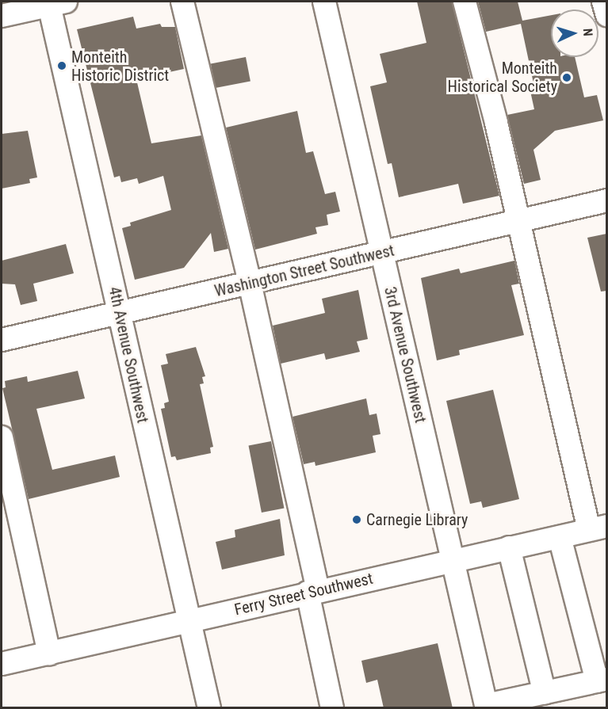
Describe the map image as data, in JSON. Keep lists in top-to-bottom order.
{
  "streets": {
    "street": [
      "Washington Street Southwest",
      "4th Avenue Southwest",
      "3rd Avenue Southwest",
      "Ferry Street Southwest"
    ]
  },
  "crossings": [
    ["Washington Street Southwest", "4th Avenue Southwest"],
    ["Washington Street Southwest", "3rd Avenue Southwest"],
    ["4th Avenue Southwest", "Ferry Street Southwest"],
    ["3rd Avenue Southwest", "Ferry Street Southwest"]
  ],
  "places": ["Monteith Historic District", "Monteith Historical Society", "Carnegie Library"],
  "north": "right"
}
